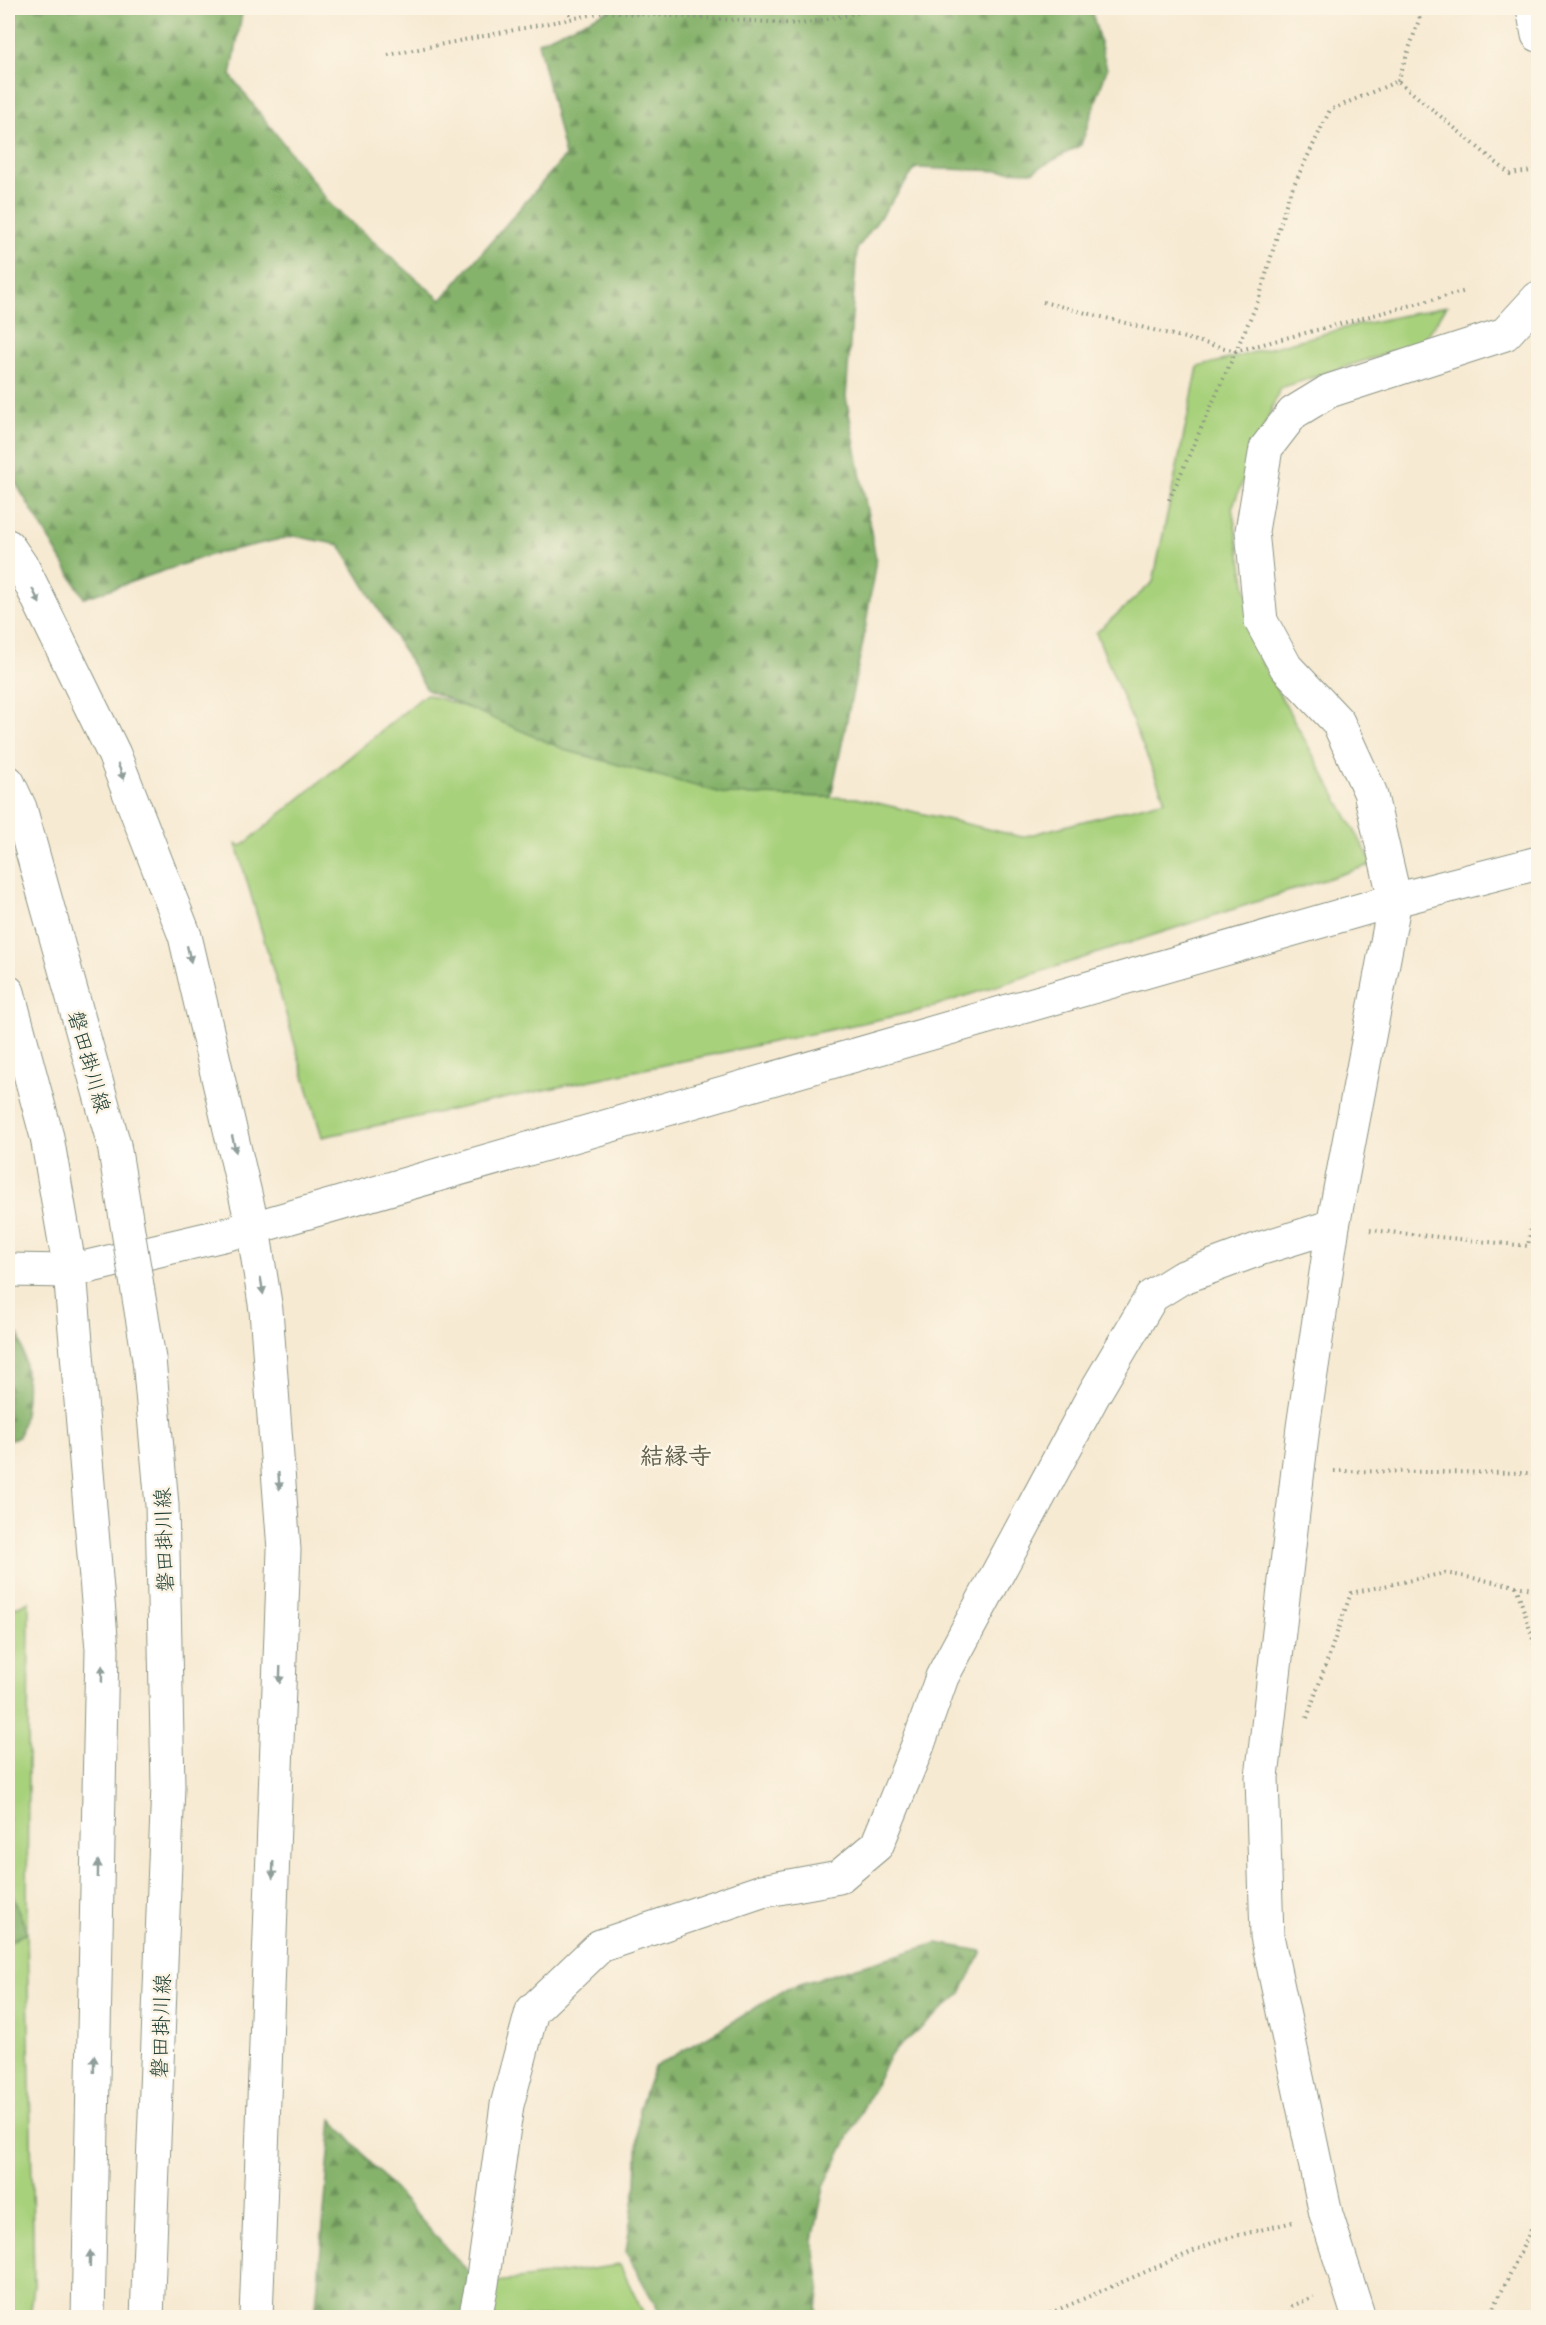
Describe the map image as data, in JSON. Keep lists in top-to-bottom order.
{
  "streets": {
    "street": ["磐田掛川線"]
  },
  "districts": ["結縁寺"]
}
